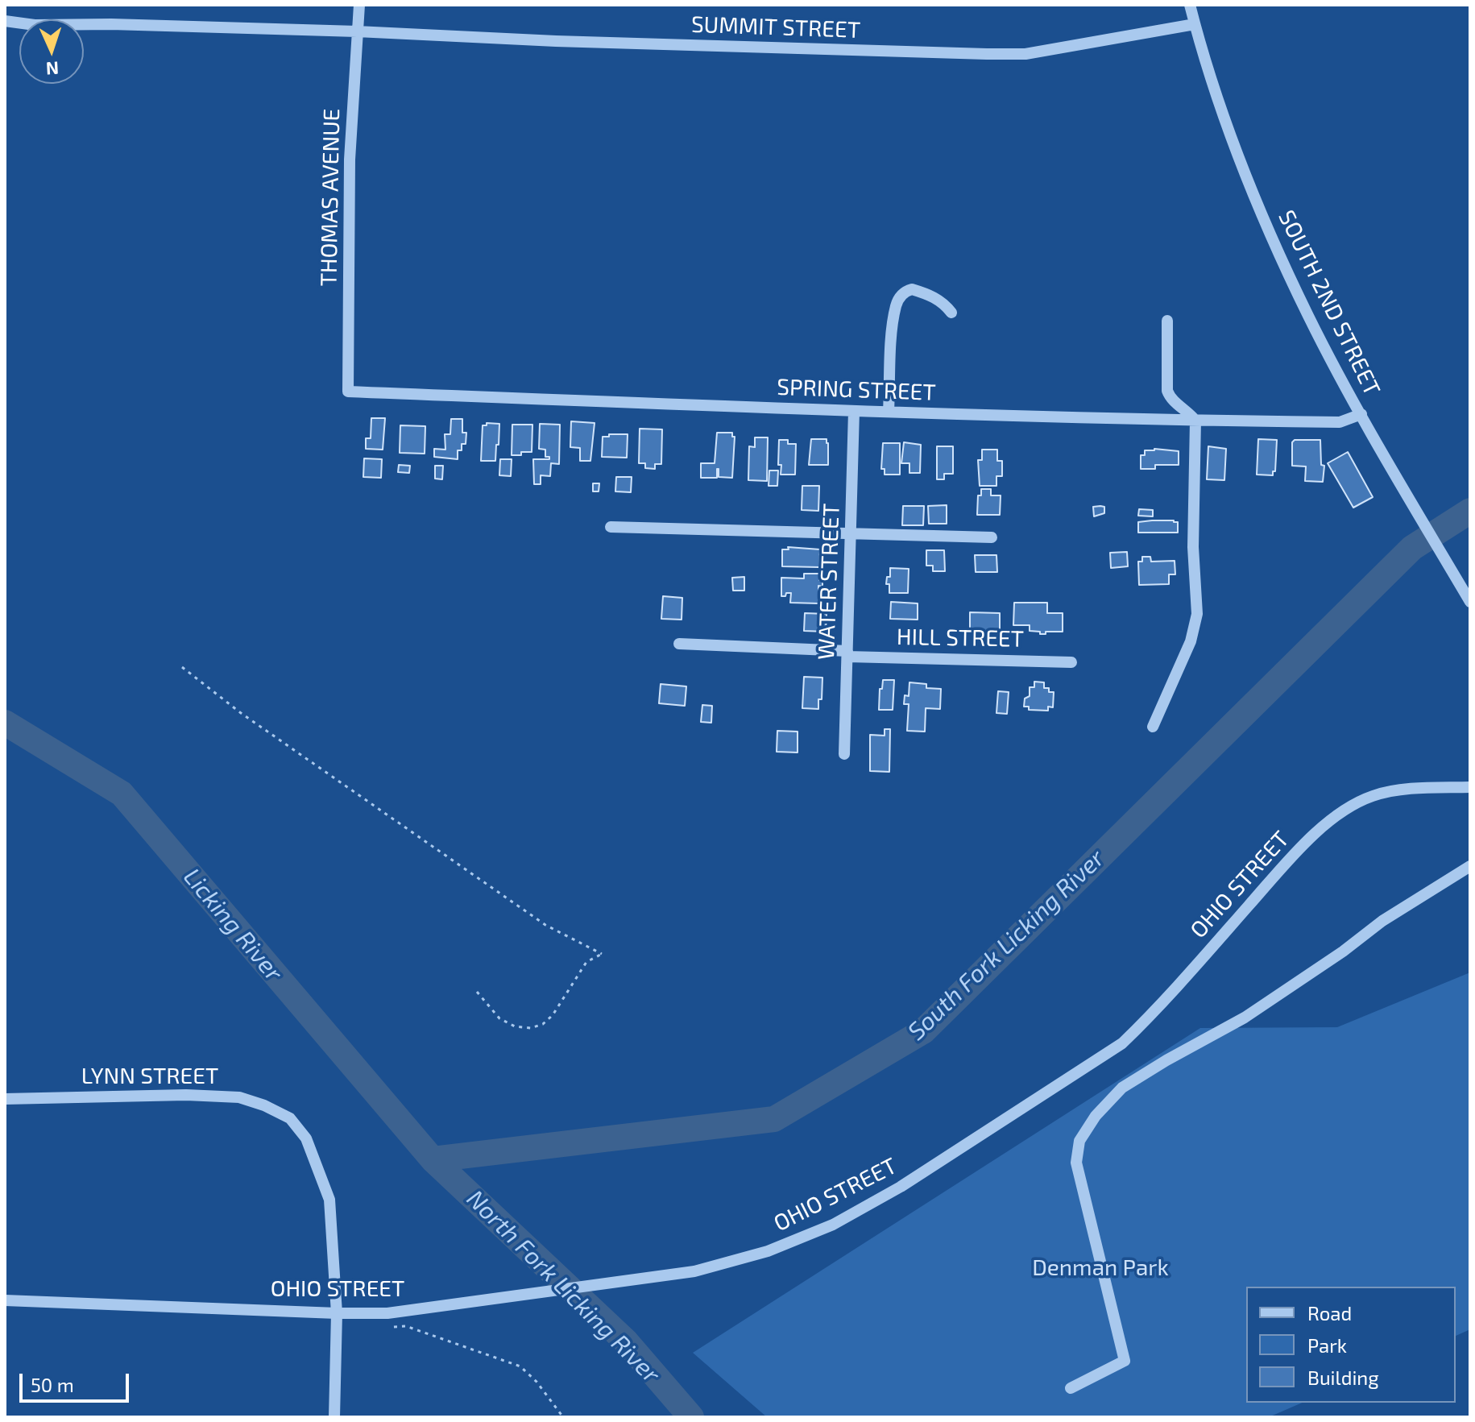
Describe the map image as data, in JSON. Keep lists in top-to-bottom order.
{
  "streets": {
    "street": [
      "SUMMIT STREET",
      "THOMAS AVENUE",
      "SOUTH 2ND STREET",
      "SPRING STREET",
      "WATER STREET",
      "HILL STREET",
      "OHIO STREET",
      "LYNN STREET"
    ]
  },
  "crossings": [
    ["SUMMIT STREET", "THOMAS AVENUE"],
    ["SUMMIT STREET", "SOUTH 2ND STREET"],
    ["THOMAS AVENUE", "SPRING STREET"],
    ["SOUTH 2ND STREET", "SPRING STREET"],
    ["SPRING STREET", "WATER STREET"],
    ["WATER STREET", "HILL STREET"],
    ["OHIO STREET", "LYNN STREET"]
  ],
  "water": ["Licking River", "South Fork Licking River", "North Fork Licking River"],
  "parks": ["Denman Park"],
  "legend": ["Road", "Park", "Building"],
  "scale_bar": "50 m",
  "north": "bottom"
}
